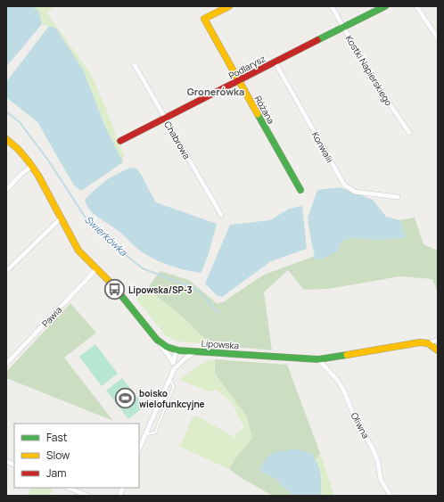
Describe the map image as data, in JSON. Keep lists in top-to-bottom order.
{
  "streets": {
    "street": [
      "Podlarysz",
      "Kostki Napierskiego",
      "Różana",
      "Chabrowa",
      "Konwalii",
      "Pawia",
      "Lipowska",
      "Oliwna"
    ]
  },
  "crossings": [
    ["Podlarysz", "Kostki Napierskiego"],
    ["Podlarysz", "Różana"],
    ["Podlarysz", "Chabrowa"],
    ["Podlarysz", "Konwalii"],
    ["Pawia", "Lipowska"],
    ["Lipowska", "Oliwna"]
  ],
  "districts": ["Gronerówka"],
  "water": ["Świerkówka"],
  "places": {
    "bus stop": ["Lipowska/SP-3"],
    "sports": ["boisko wielofunkcyjne"]
  },
  "legend": ["Fast", "Slow", "Jam"]
}
